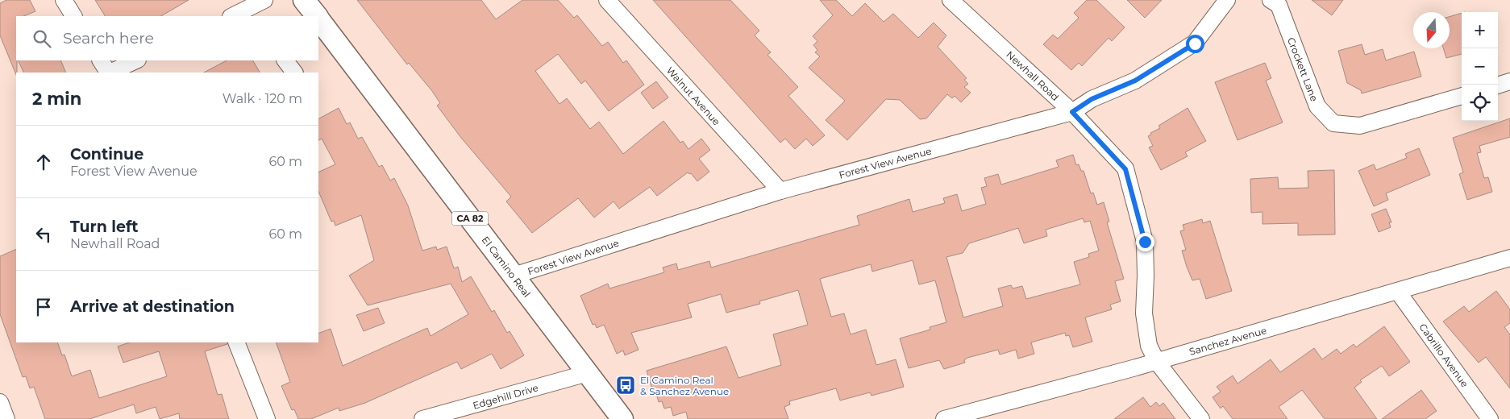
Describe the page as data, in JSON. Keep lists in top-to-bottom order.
{
  "streets": {
    "main road": ["CA 82", "El Camino Real"],
    "street": [
      "Crockett Lane",
      "Newhall Road",
      "Walnut Avenue",
      "Forest View Avenue",
      "Sanchez Avenue",
      "Cabrillo Avenue",
      "Edgehill Drive"
    ]
  },
  "crossings": [
    ["Newhall Road", "Forest View Avenue"],
    ["Newhall Road", "Sanchez Avenue"],
    ["Walnut Avenue", "Forest View Avenue"],
    ["Forest View Avenue", "El Camino Real"],
    ["El Camino Real", "Edgehill Drive"],
    ["Sanchez Avenue", "Cabrillo Avenue"]
  ],
  "places": {
    "bus stop": ["El Camino Real & Sanchez Avenue"]
  },
  "north": "bottom",
  "page": {
    "map_buttons": ["+", "−"],
    "search": "Search here",
    "heading": ["2 min", "Walk · 120 m"],
    "list": [
      ["Continue", "Forest View Avenue", "60 m"],
      ["Turn left", "Newhall Road", "60 m"],
      "Arrive at destination"
    ]
  }
}
